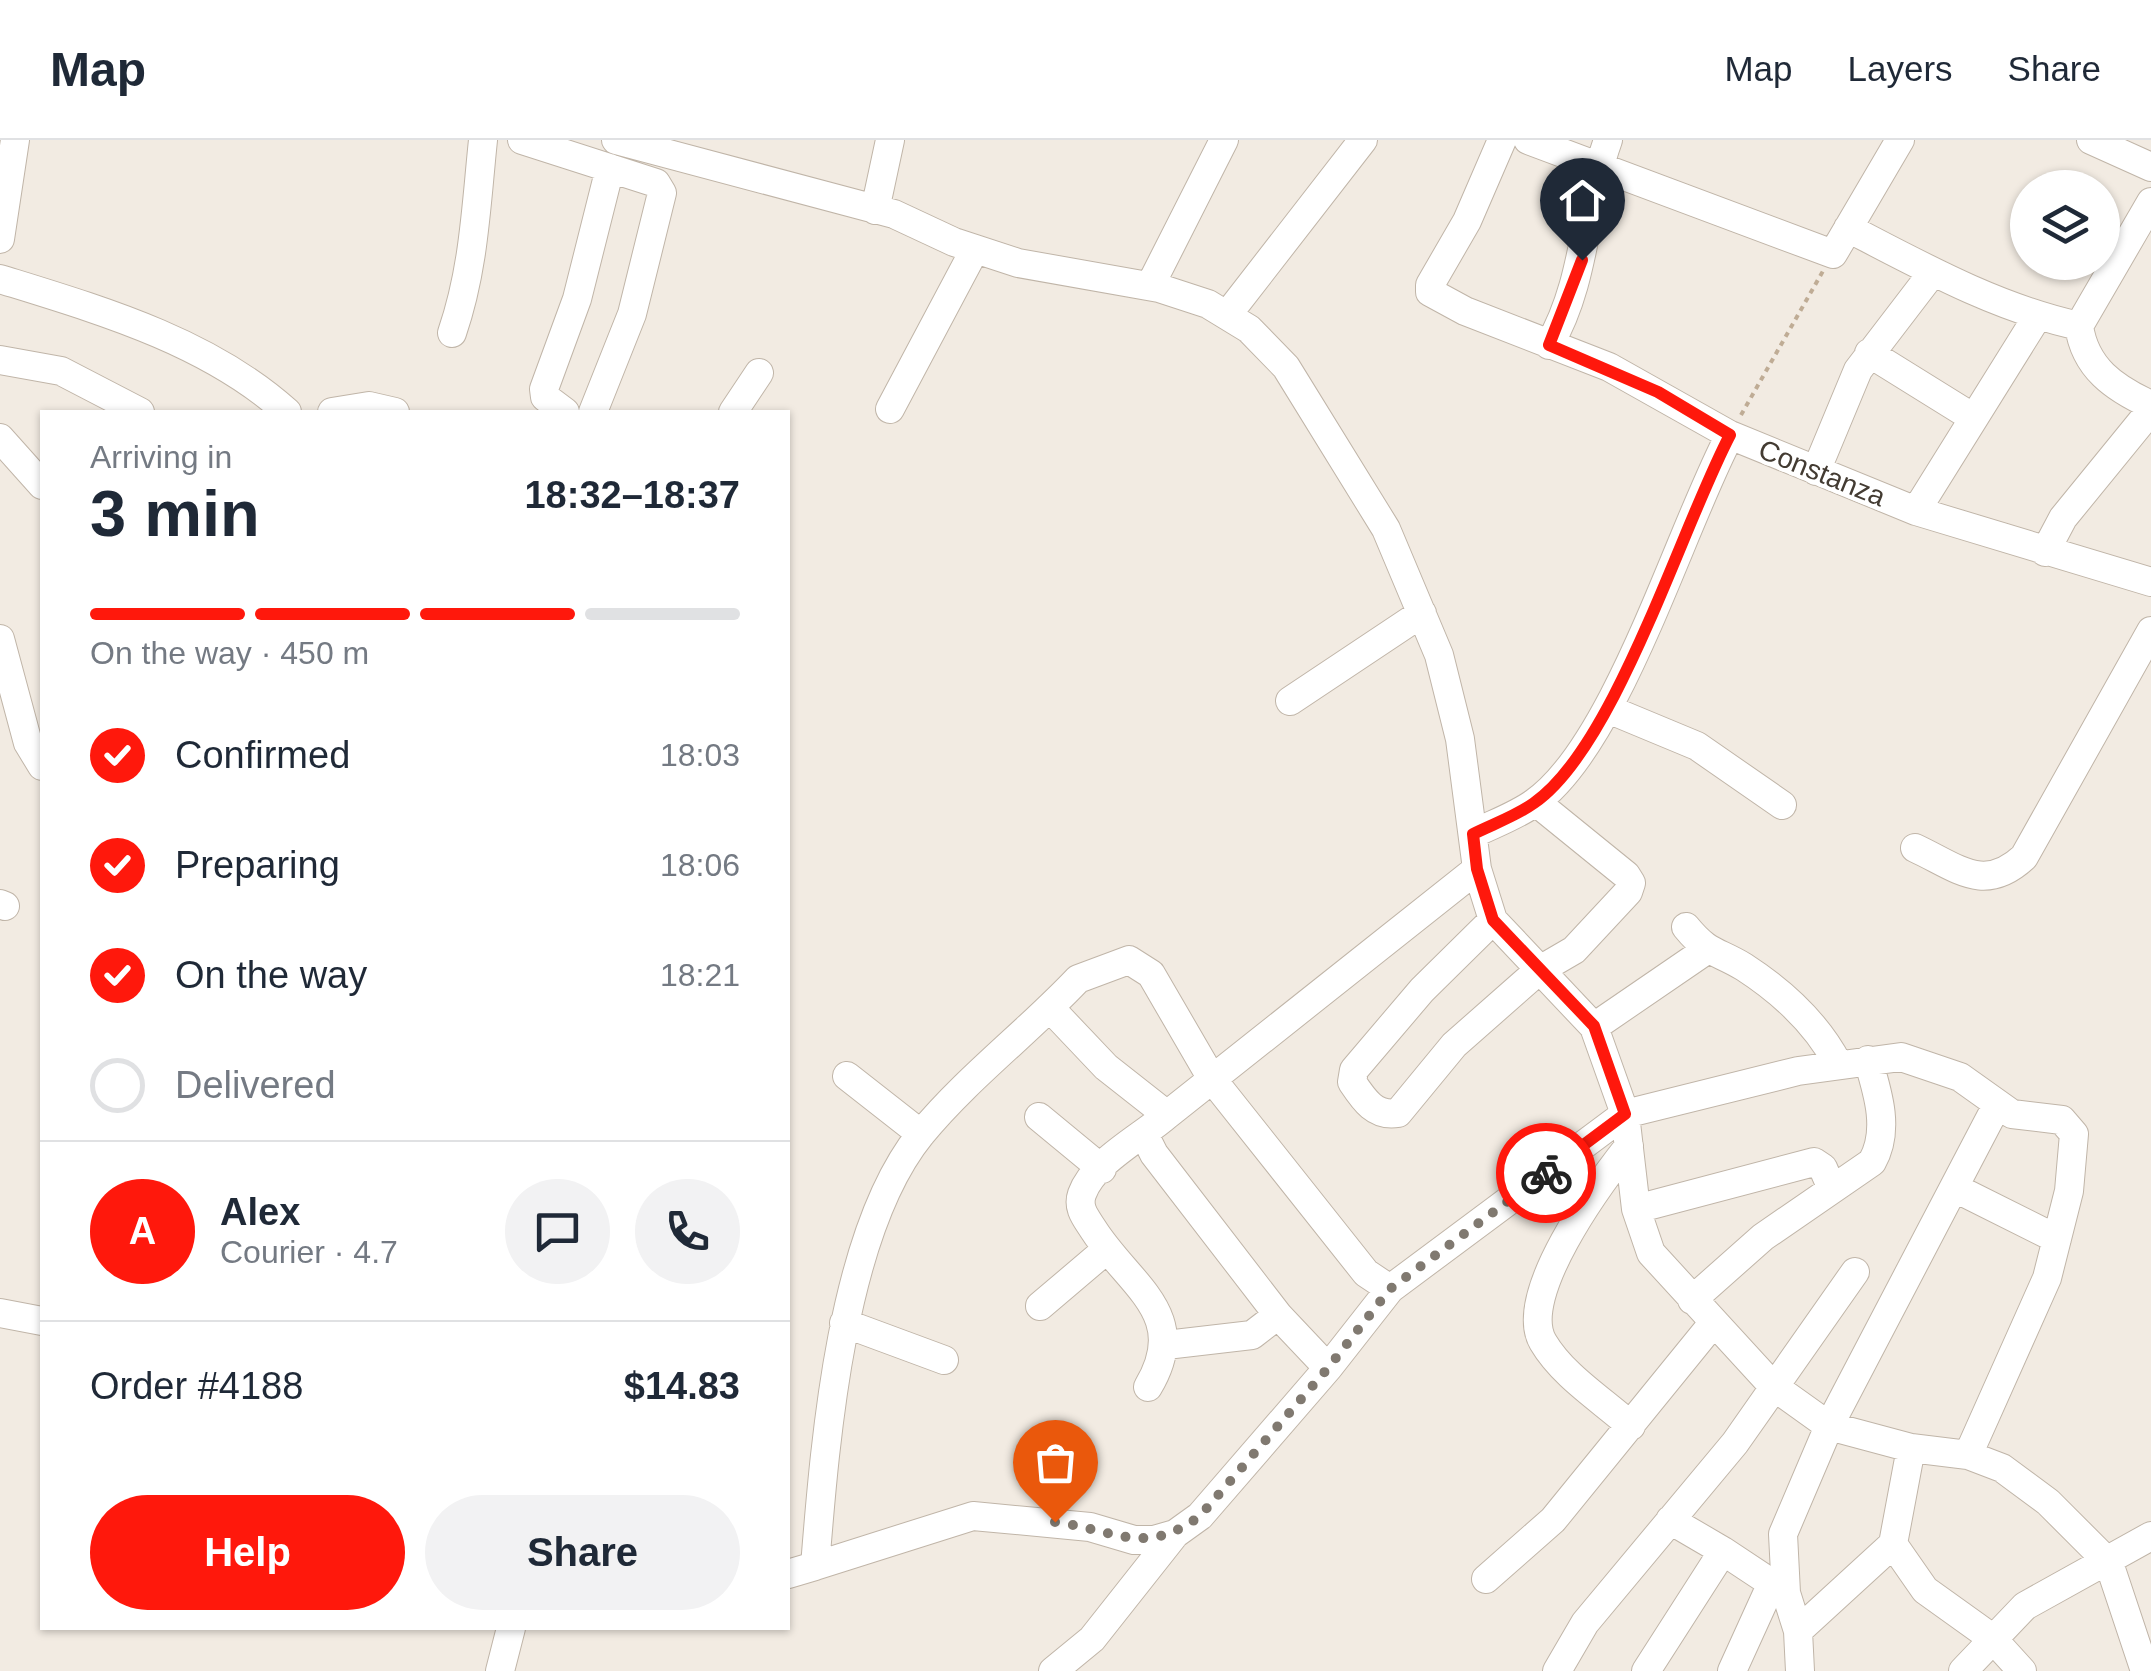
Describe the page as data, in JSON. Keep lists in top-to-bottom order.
{
  "streets": {
    "street": ["Constanza"]
  },
  "page": {
    "header": "Map",
    "nav": ["Map", "Layers", "Share"],
    "heading": ["3 min", "Arriving in", "18:32–18:37"],
    "panel": [
      "Alex",
      "Courier · 4.7",
      "Order #4188",
      "$14.83"
    ],
    "bar": "On the way · 450 m",
    "list": [
      ["Confirmed", "18:03"],
      ["Preparing", "18:06"],
      ["On the way", "18:21"],
      "Delivered"
    ],
    "round": "A",
    "buttons": ["Help", "Share"]
  }
}
